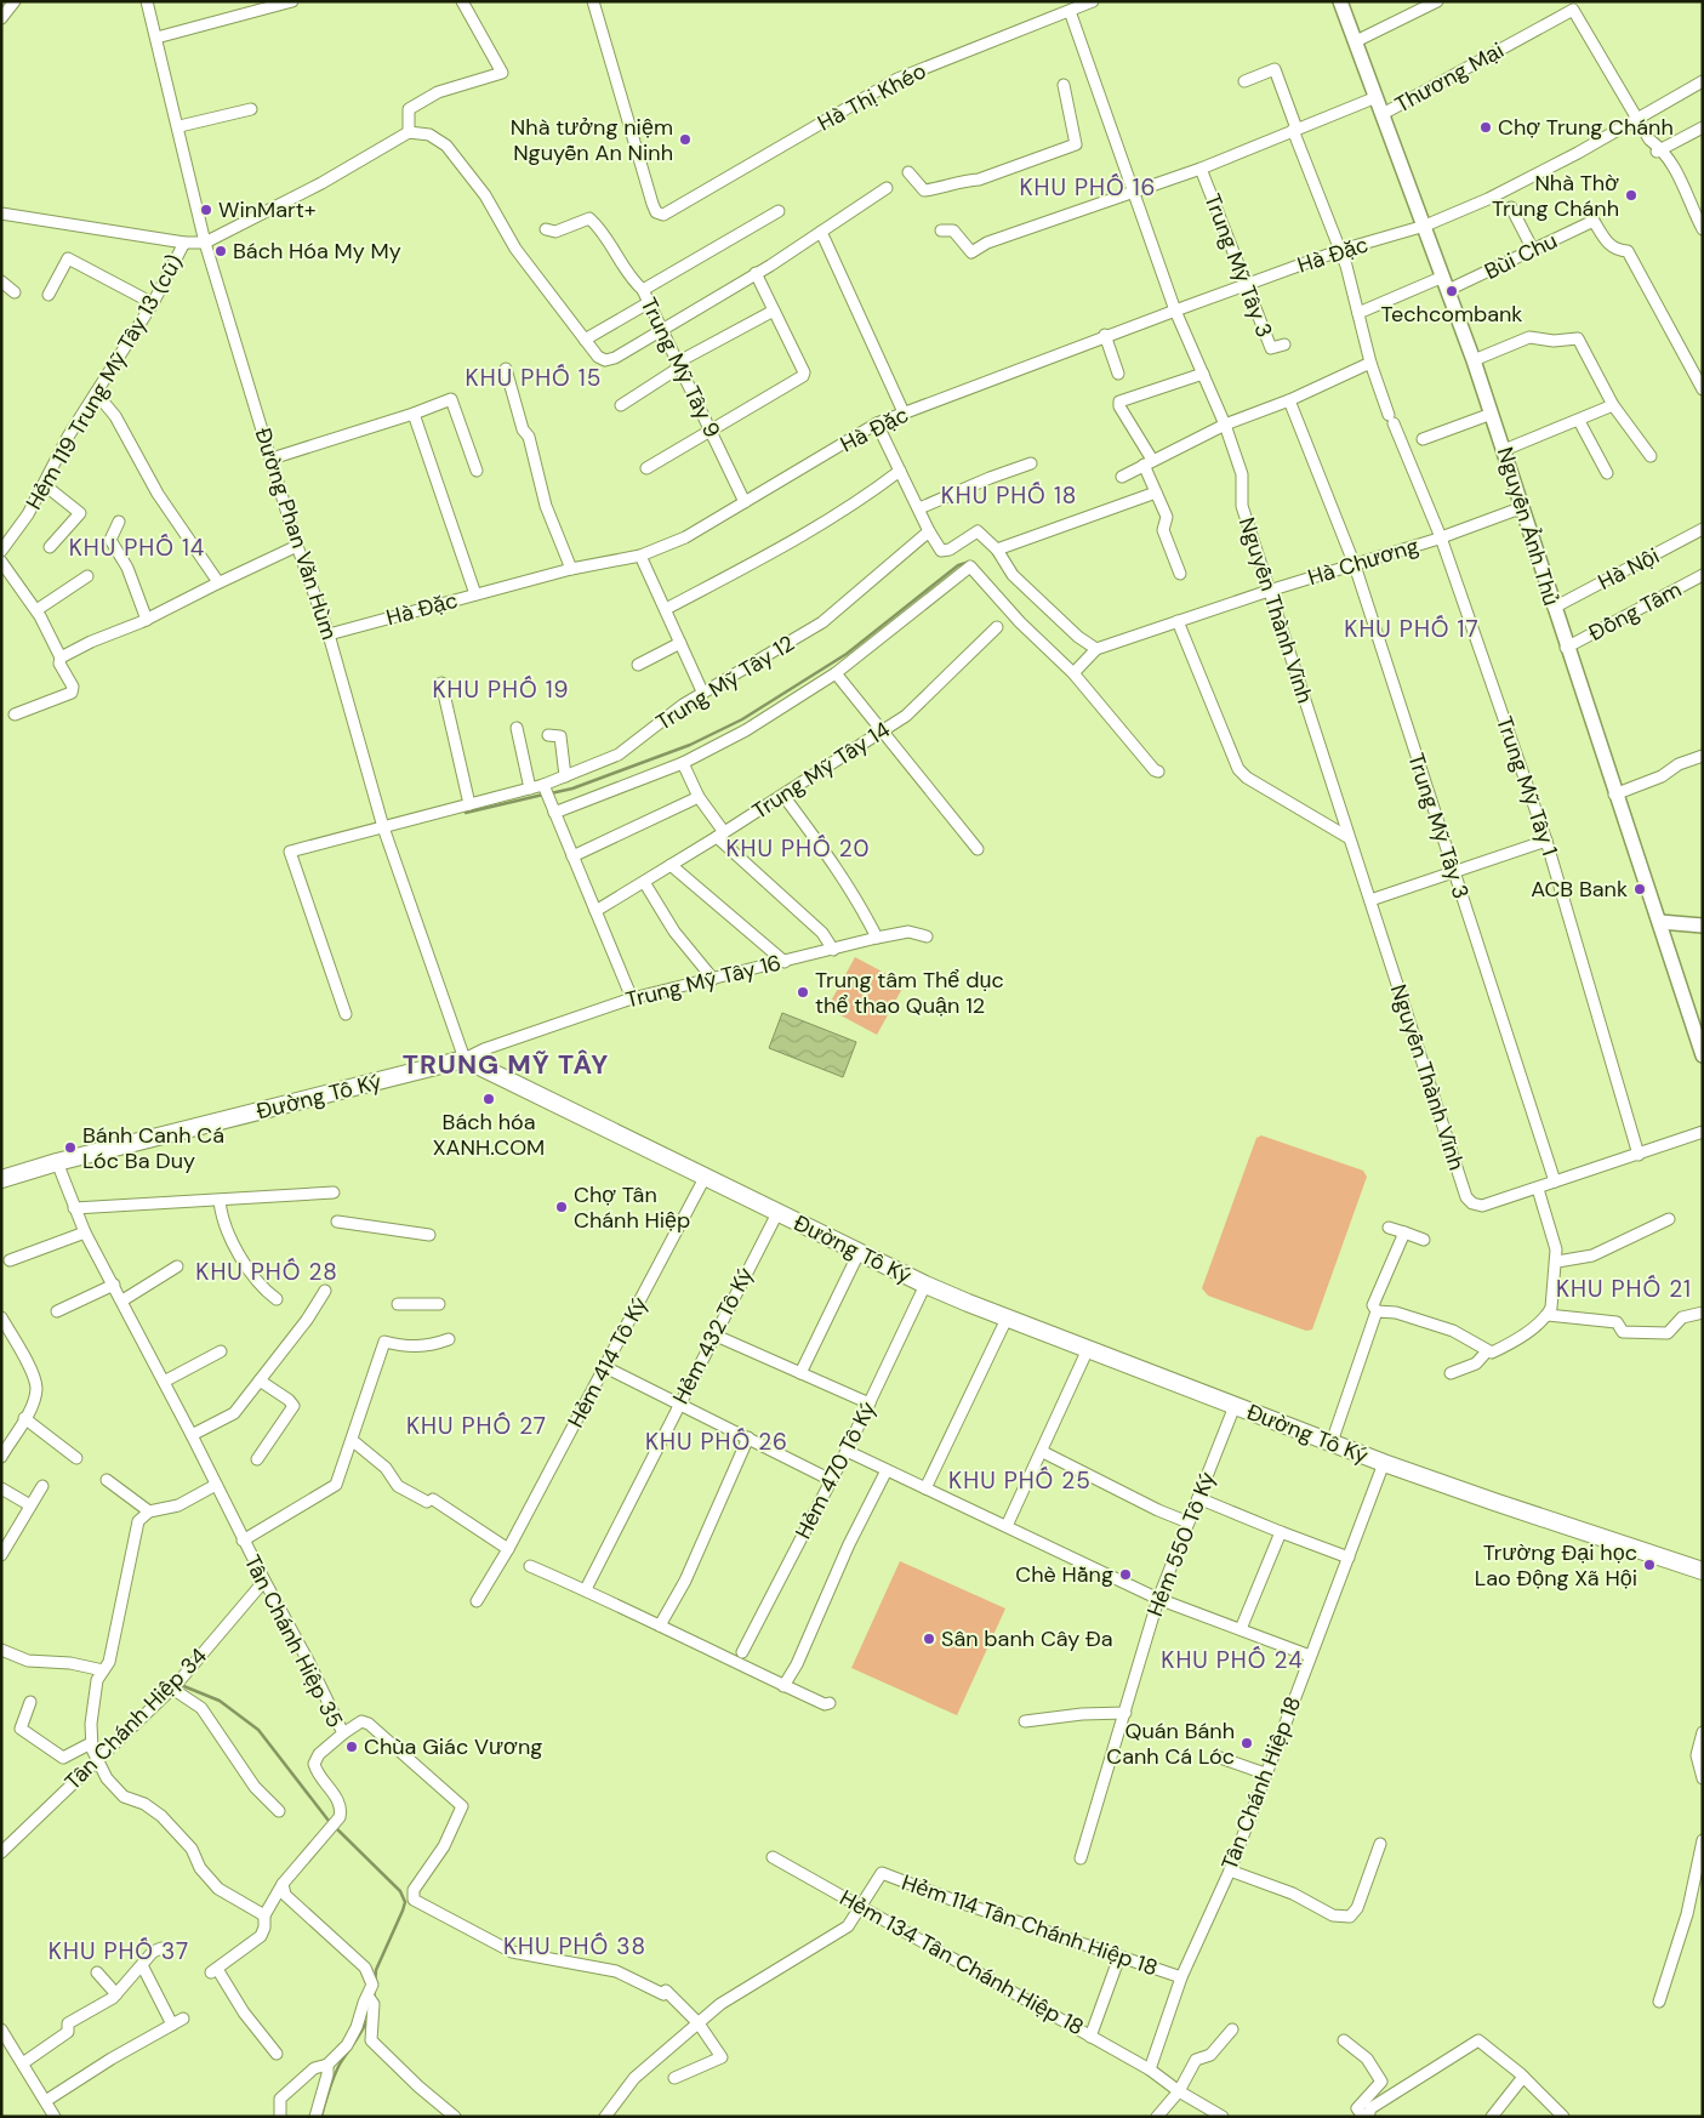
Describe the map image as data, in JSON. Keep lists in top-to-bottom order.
{
  "streets": {
    "main road": ["Nguyễn Ảnh Thủ", "Đường Tô Ký"],
    "street": [
      "Thương Mại",
      "Hà Thị Khéo",
      "Hà Đặc",
      "Bùi Chu",
      "Trung Mỹ Tây 3",
      "Trung Mỹ Tây 9",
      "Hẻm 119 Trung Mỹ Tây 13 (cũ)",
      "Đường Phan Văn Hùm",
      "Hà Chương",
      "Hà Nội",
      "Nguyễn Thành Vĩnh",
      "Đồng Tâm",
      "Trung Mỹ Tây 12",
      "Trung Mỹ Tây 14",
      "Trung Mỹ Tây 1",
      "Trung Mỹ Tây 16",
      "Hẻm 432 Tô Ký",
      "Hẻm 414 Tô Ký",
      "Hẻm 470 Tô Ký",
      "Hẻm 550 Tô Ký",
      "Tân Chánh Hiệp 35",
      "Tân Chánh Hiệp 34",
      "Tân Chánh Hiệp 18",
      "Hẻm 114 Tân Chánh Hiệp 18",
      "Hẻm 134 Tân Chánh Hiệp 18"
    ]
  },
  "crossings": [
    ["Thương Mại", "Hà Đặc"],
    ["Thương Mại", "Nguyễn Ảnh Thủ"],
    ["Hà Thị Khéo", "Nguyễn Thành Vĩnh"],
    ["Hà Đặc", "Trung Mỹ Tây 3"],
    ["Hà Đặc", "Trung Mỹ Tây 9"],
    ["Hà Đặc", "Nguyễn Ảnh Thủ"],
    ["Hà Đặc", "Đường Phan Văn Hùm"],
    ["Hà Đặc", "Nguyễn Thành Vĩnh"],
    ["Hà Đặc", "Trung Mỹ Tây 1"],
    ["Bùi Chu", "Nguyễn Ảnh Thủ"],
    ["Bùi Chu", "Trung Mỹ Tây 1"],
    ["Trung Mỹ Tây 3", "Hà Chương"],
    ["Nguyễn Ảnh Thủ", "Hà Chương"],
    ["Nguyễn Ảnh Thủ", "Hà Nội"],
    ["Nguyễn Ảnh Thủ", "Đồng Tâm"],
    ["Đường Phan Văn Hùm", "Trung Mỹ Tây 12"],
    ["Đường Phan Văn Hùm", "Trung Mỹ Tây 16"],
    ["Đường Phan Văn Hùm", "Đường Tô Ký"],
    ["Hà Chương", "Nguyễn Thành Vĩnh"],
    ["Hà Chương", "Trung Mỹ Tây 1"],
    ["Trung Mỹ Tây 16", "Đường Tô Ký"],
    ["Đường Tô Ký", "Hẻm 432 Tô Ký"],
    ["Đường Tô Ký", "Hẻm 414 Tô Ký"],
    ["Đường Tô Ký", "Hẻm 470 Tô Ký"],
    ["Đường Tô Ký", "Hẻm 550 Tô Ký"],
    ["Đường Tô Ký", "Tân Chánh Hiệp 35"],
    ["Đường Tô Ký", "Tân Chánh Hiệp 18"],
    ["Tân Chánh Hiệp 35", "Tân Chánh Hiệp 34"],
    ["Tân Chánh Hiệp 18", "Hẻm 114 Tân Chánh Hiệp 18"],
    ["Tân Chánh Hiệp 18", "Hẻm 134 Tân Chánh Hiệp 18"],
    ["Hẻm 114 Tân Chánh Hiệp 18", "Hẻm 134 Tân Chánh Hiệp 18"]
  ],
  "districts": [
    "KHU PHỐ 16",
    "KHU PHỐ 15",
    "KHU PHỐ 18",
    "KHU PHỐ 14",
    "KHU PHỐ 17",
    "KHU PHỐ 19",
    "KHU PHỐ 20",
    "TRUNG MỸ TÂY",
    "KHU PHỐ 28",
    "KHU PHỐ 21",
    "KHU PHỐ 27",
    "KHU PHỐ 26",
    "KHU PHỐ 25",
    "KHU PHỐ 24",
    "KHU PHỐ 38",
    "KHU PHỐ 37"
  ],
  "places": [
    "Chợ Trung Chánh",
    "Nhà tưởng niệm Nguyễn An Ninh",
    "Nhà Thờ Trung Chánh",
    "WinMart+",
    "Bách Hóa My My",
    "Techcombank",
    "ACB Bank",
    "Trung tâm Thể dục thể thao Quận 12",
    "Bách hóa XANH.COM",
    "Bánh Canh Cá Lóc Ba Duy",
    "Chợ Tân Chánh Hiệp",
    "Trường Đại học Lao Động Xã Hội",
    "Chè Hằng",
    "Sân banh Cây Đa",
    "Quán Bánh Canh Cá Lóc",
    "Chùa Giác Vương"
  ]
}
